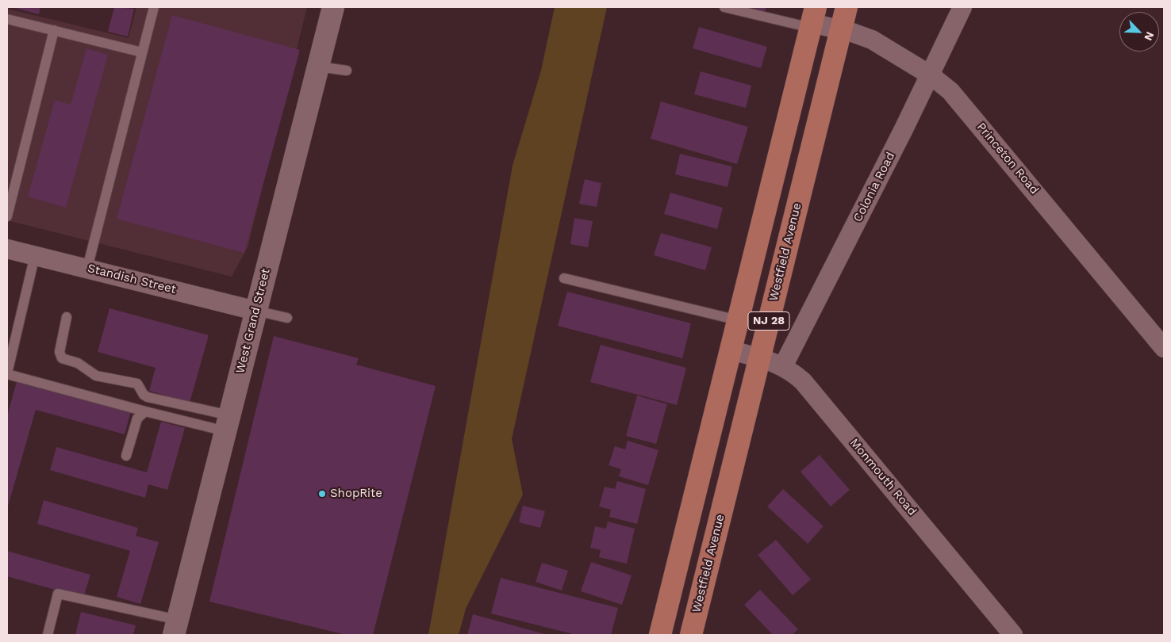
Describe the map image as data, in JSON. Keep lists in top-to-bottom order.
{
  "streets": {
    "main road": ["Westfield Avenue", "NJ 28"],
    "street": [
      "Princeton Road",
      "Colonia Road",
      "Standish Street",
      "West Grand Street",
      "Monmouth Road"
    ]
  },
  "crossings": [
    ["Princeton Road", "Colonia Road"],
    ["Princeton Road", "Westfield Avenue"],
    ["Princeton Road", "NJ 28"],
    ["Colonia Road", "Monmouth Road"],
    ["Westfield Avenue", "Monmouth Road"],
    ["Standish Street", "West Grand Street"],
    ["NJ 28", "Monmouth Road"]
  ],
  "places": ["ShopRite"],
  "north": "bottom right"
}
